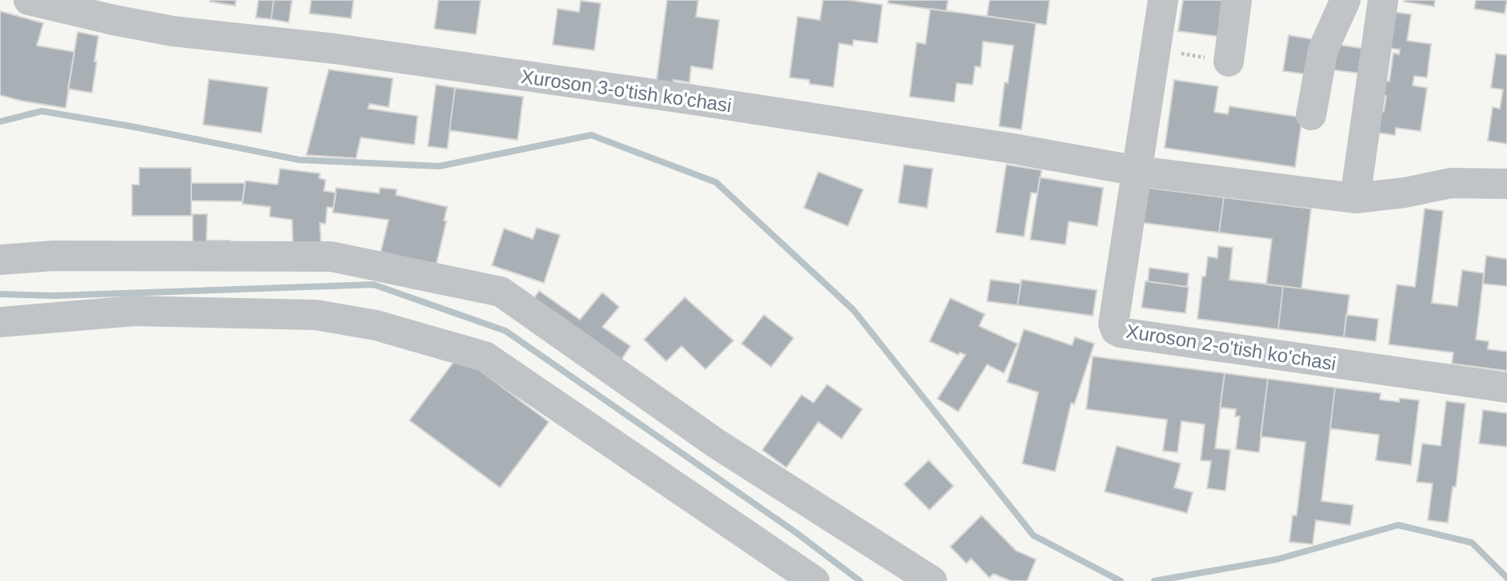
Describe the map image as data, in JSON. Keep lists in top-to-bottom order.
{
  "streets": {
    "street": ["Xuroson 3-o'tish ko'chasi", "Xuroson 2-o'tish ko'chasi"]
  },
  "crossings": [
    ["Xuroson 3-o'tish ko'chasi", "Xuroson 2-o'tish ko'chasi"]
  ]
}
